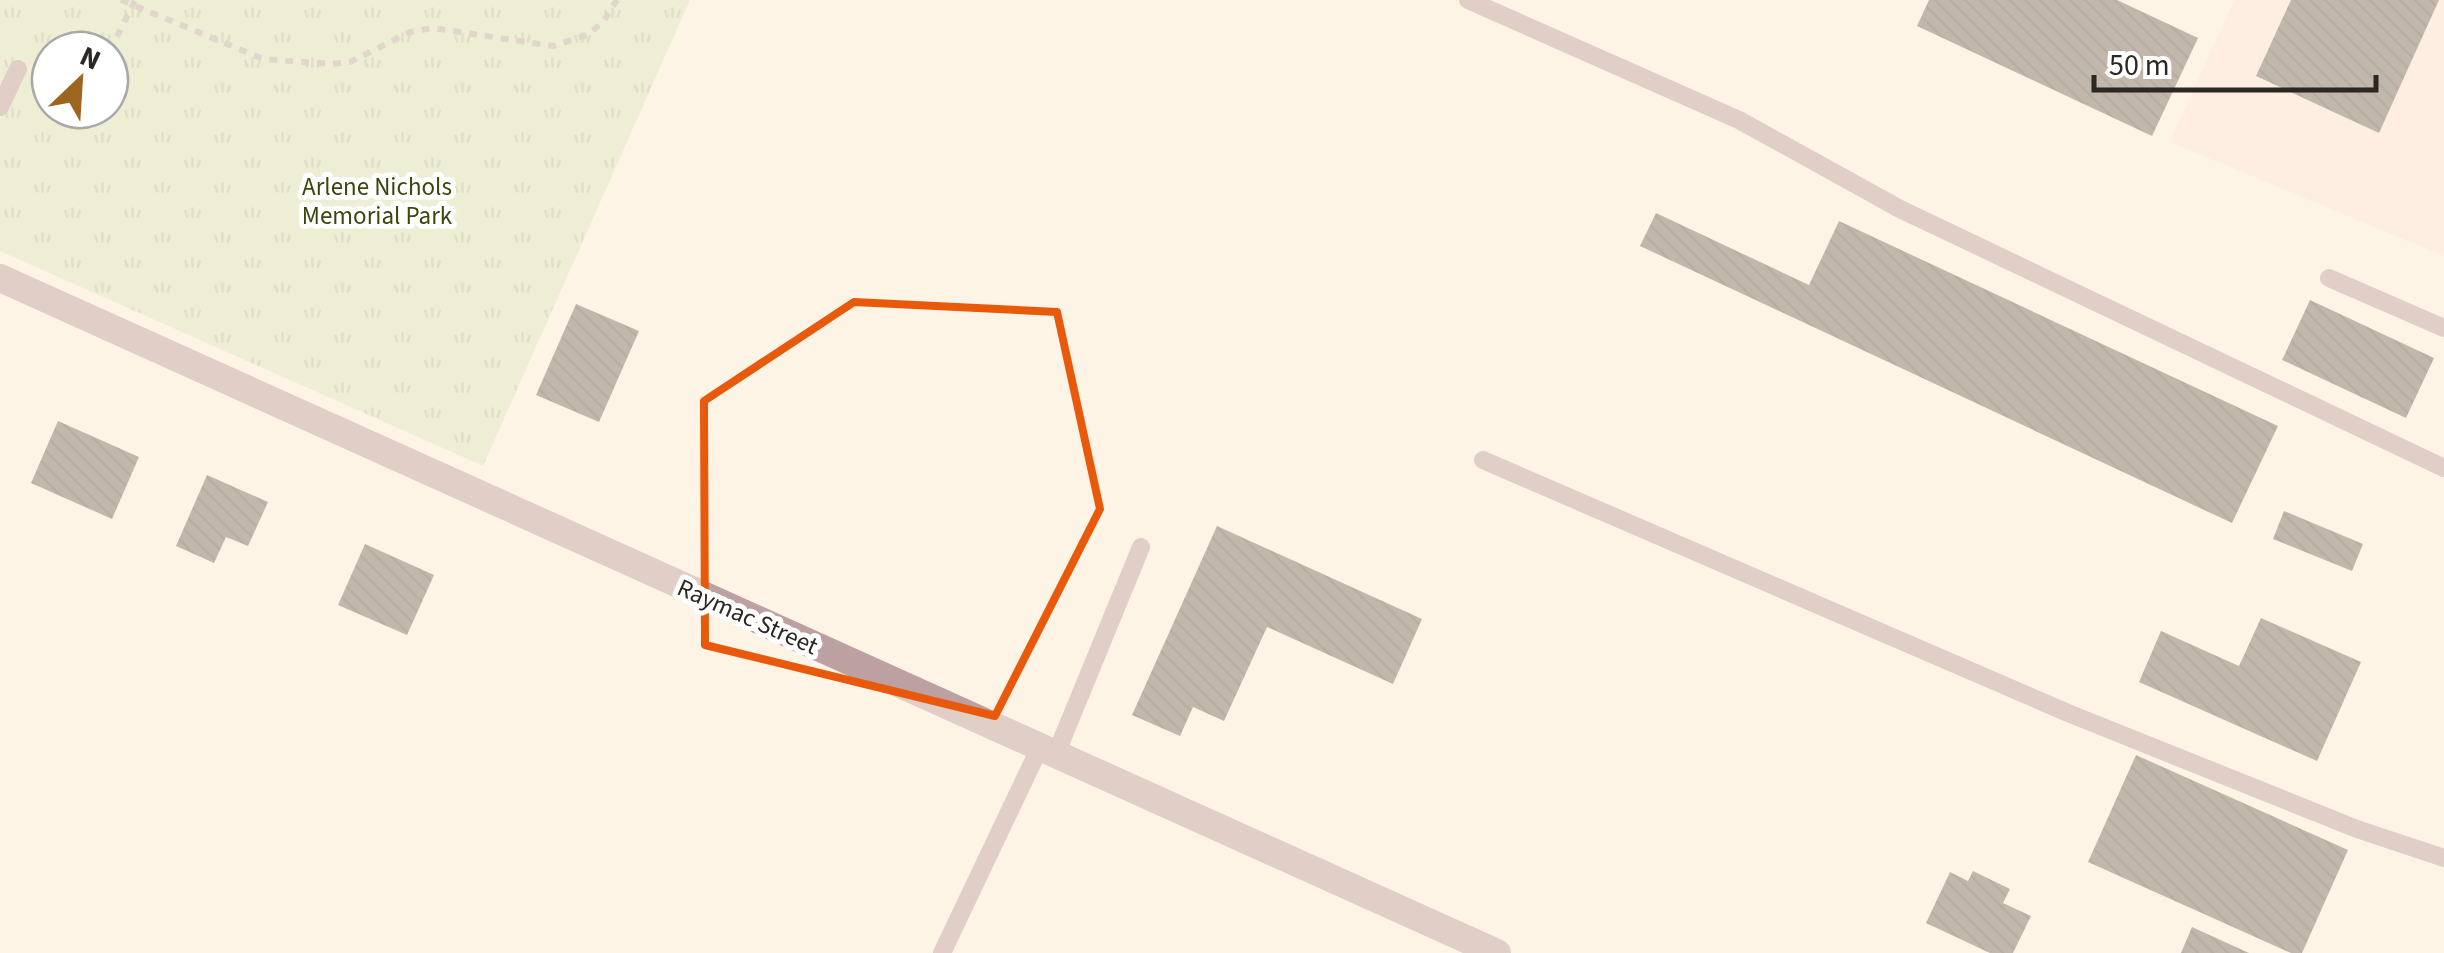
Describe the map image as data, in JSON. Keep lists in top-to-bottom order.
{
  "streets": {
    "street": ["Raymac Street"]
  },
  "parks": ["Arlene Nichols Memorial Park"],
  "scale_bar": "50 m",
  "north": "top right"
}
